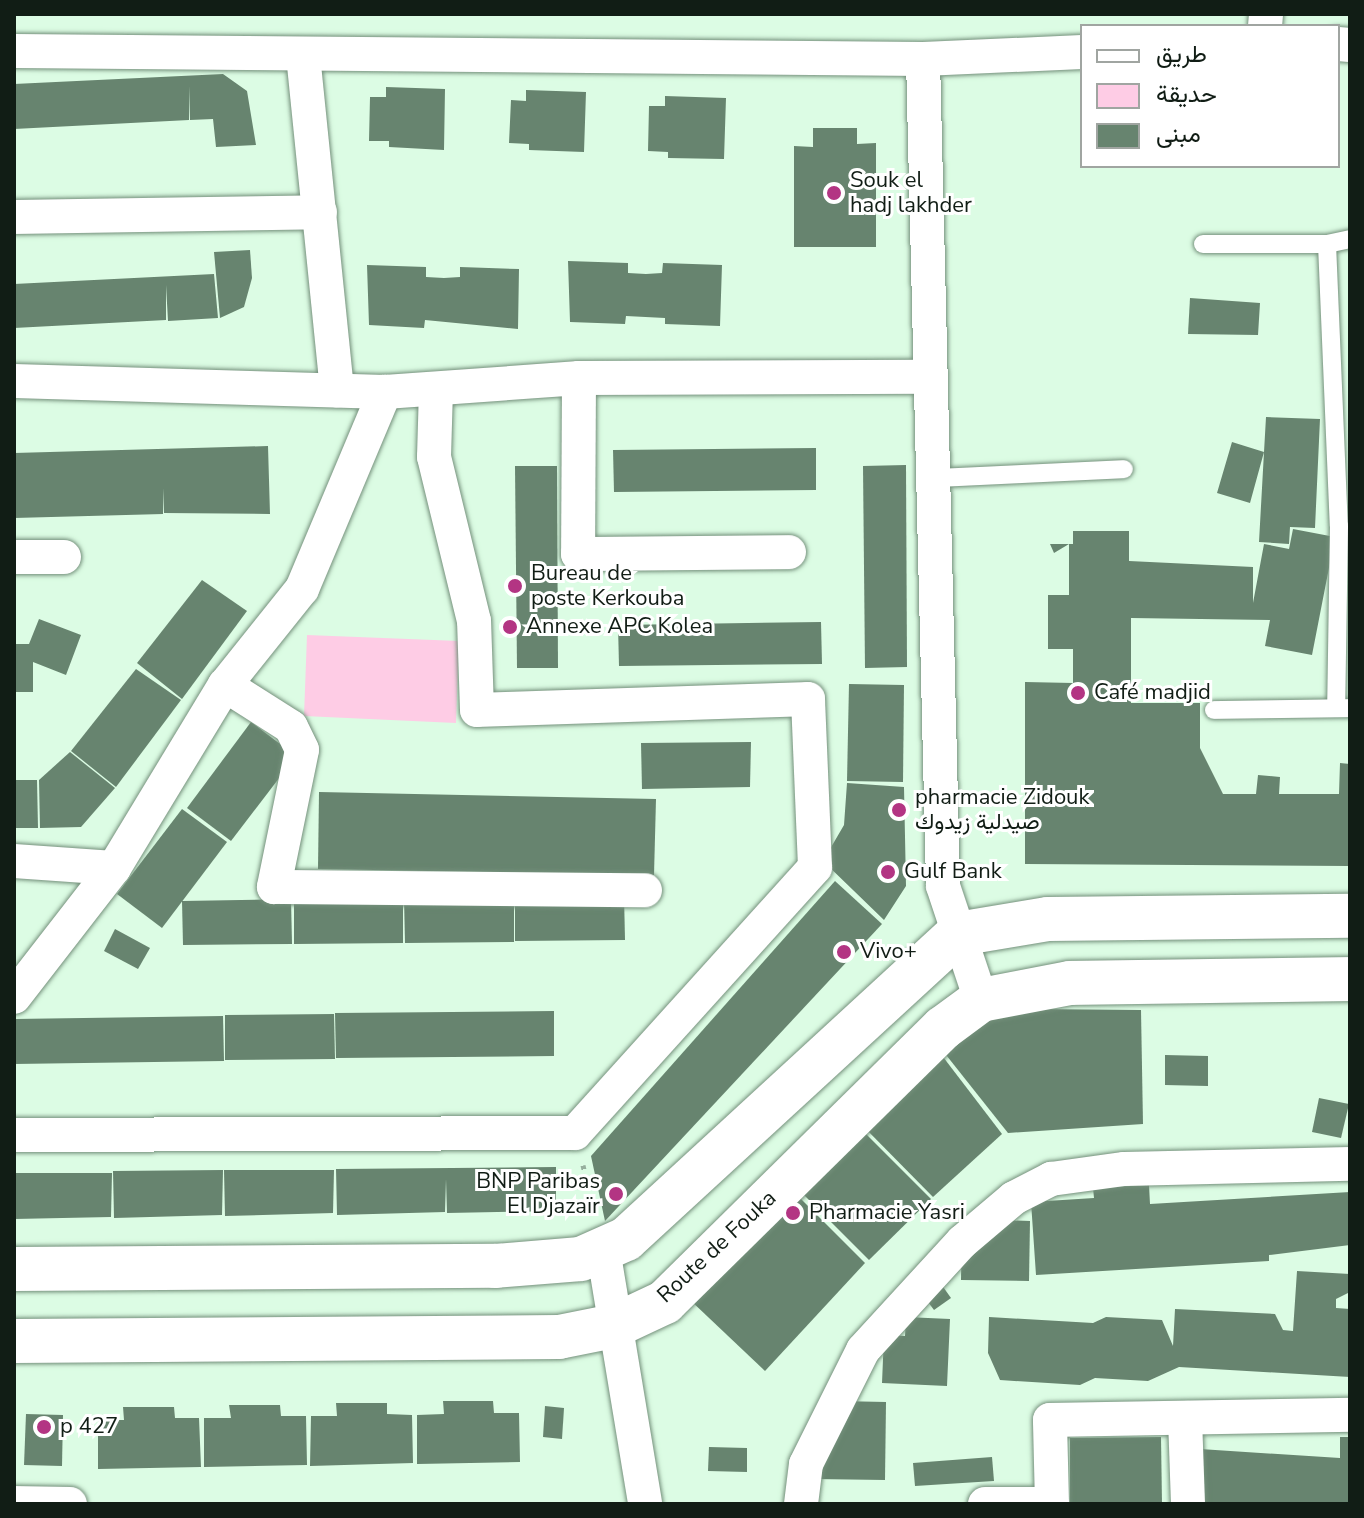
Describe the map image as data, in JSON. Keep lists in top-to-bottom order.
{
  "streets": {
    "main road": ["Route de Fouka"]
  },
  "places": [
    "Souk el hadj lakhder",
    "Bureau de poste Kerkouba",
    "Annexe APC Kolea",
    "Café madjid",
    "pharmacie Zidouk صيدلية زيدوك",
    "Gulf Bank",
    "Vivo+",
    "BNP Paribas El Djazaïr",
    "Pharmacie Yasri",
    "p 427"
  ],
  "legend": ["طريق", "حديقة", "مبنى"]
}
